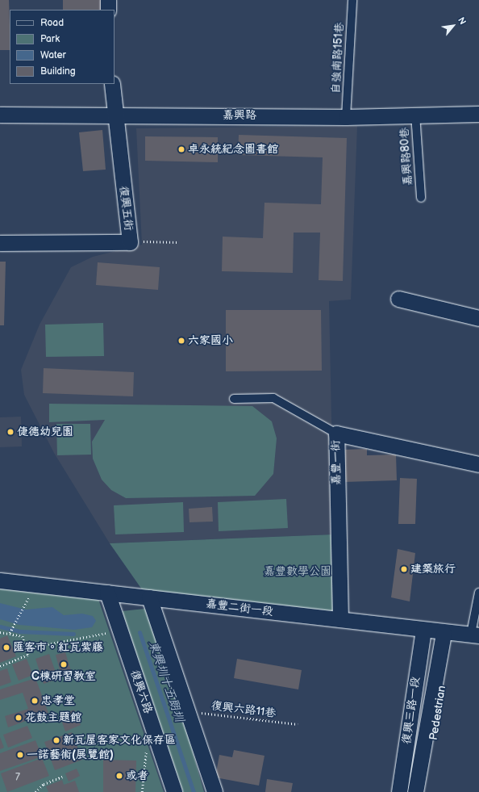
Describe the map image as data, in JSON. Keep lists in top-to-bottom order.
{
  "streets": {
    "street": [
      "嘉興路",
      "復興五街",
      "嘉豐一街",
      "嘉豐二街一段",
      "復興六路",
      "復興三路一段",
      "Pedestrian"
    ],
    "lane": ["自強南路151巷", "嘉興路80巷"],
    "path": ["復興六路11巷"]
  },
  "crossings": [
    ["自強南路151巷", "嘉興路"],
    ["嘉興路", "嘉興路80巷"],
    ["嘉興路", "復興五街"],
    ["嘉豐一街", "嘉豐二街一段"],
    ["嘉豐二街一段", "復興六路"],
    ["嘉豐二街一段", "復興三路一段"],
    ["嘉豐二街一段", "Pedestrian"],
    ["復興三路一段", "Pedestrian"]
  ],
  "water": ["東興圳十五朗圳"],
  "parks": ["嘉豐數學公園"],
  "places": [
    "卓永統紀念圖書館",
    "六家國小",
    "倢德幼兒園",
    "建築旅行",
    "匯客市。紅瓦紫藤",
    "C棟研習教室",
    "忠孝堂",
    "花鼓主題館",
    "新瓦屋客家文化保存區",
    "一諾藝術(展覽館)",
    "或者"
  ],
  "house_numbers": ["7"],
  "legend": [
    "Road",
    "Park",
    "Water",
    "Building"
  ],
  "north": "top right"
}
